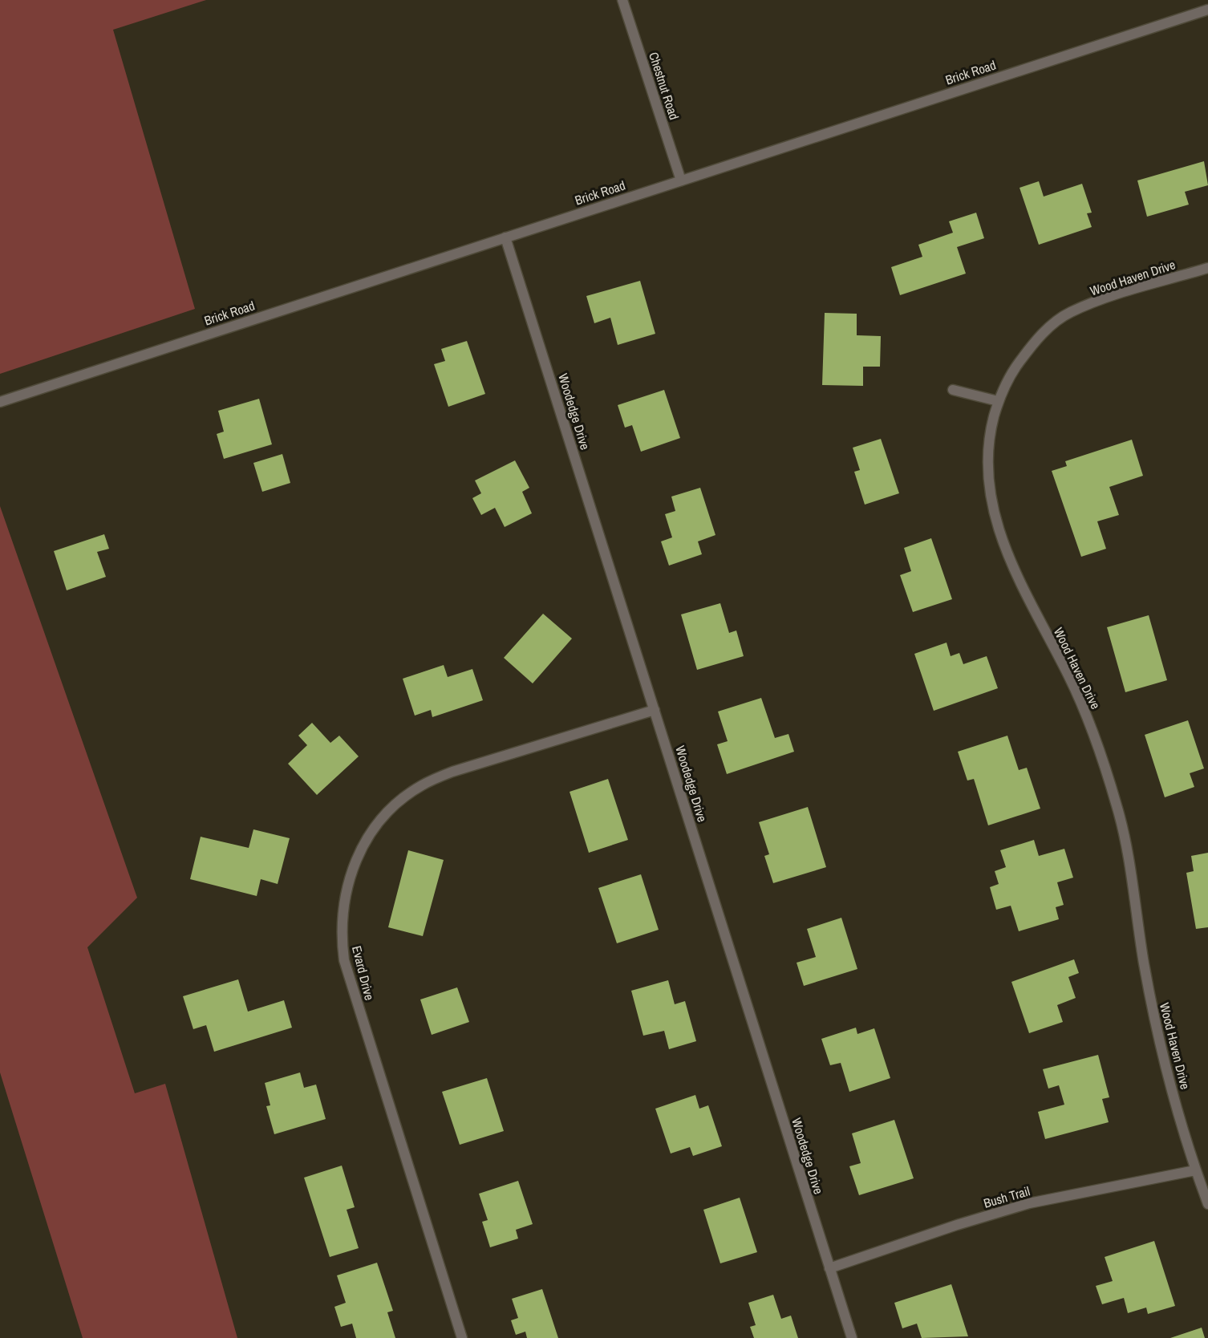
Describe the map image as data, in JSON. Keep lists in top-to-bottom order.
{
  "streets": {
    "street": [
      "Brick Road",
      "Chestnut Road",
      "Wood Haven Drive",
      "Woodedge Drive",
      "Evard Drive",
      "Bush Trail"
    ]
  },
  "crossings": [
    ["Brick Road", "Chestnut Road"],
    ["Brick Road", "Woodedge Drive"],
    ["Wood Haven Drive", "Bush Trail"],
    ["Woodedge Drive", "Evard Drive"],
    ["Woodedge Drive", "Bush Trail"]
  ]
}
